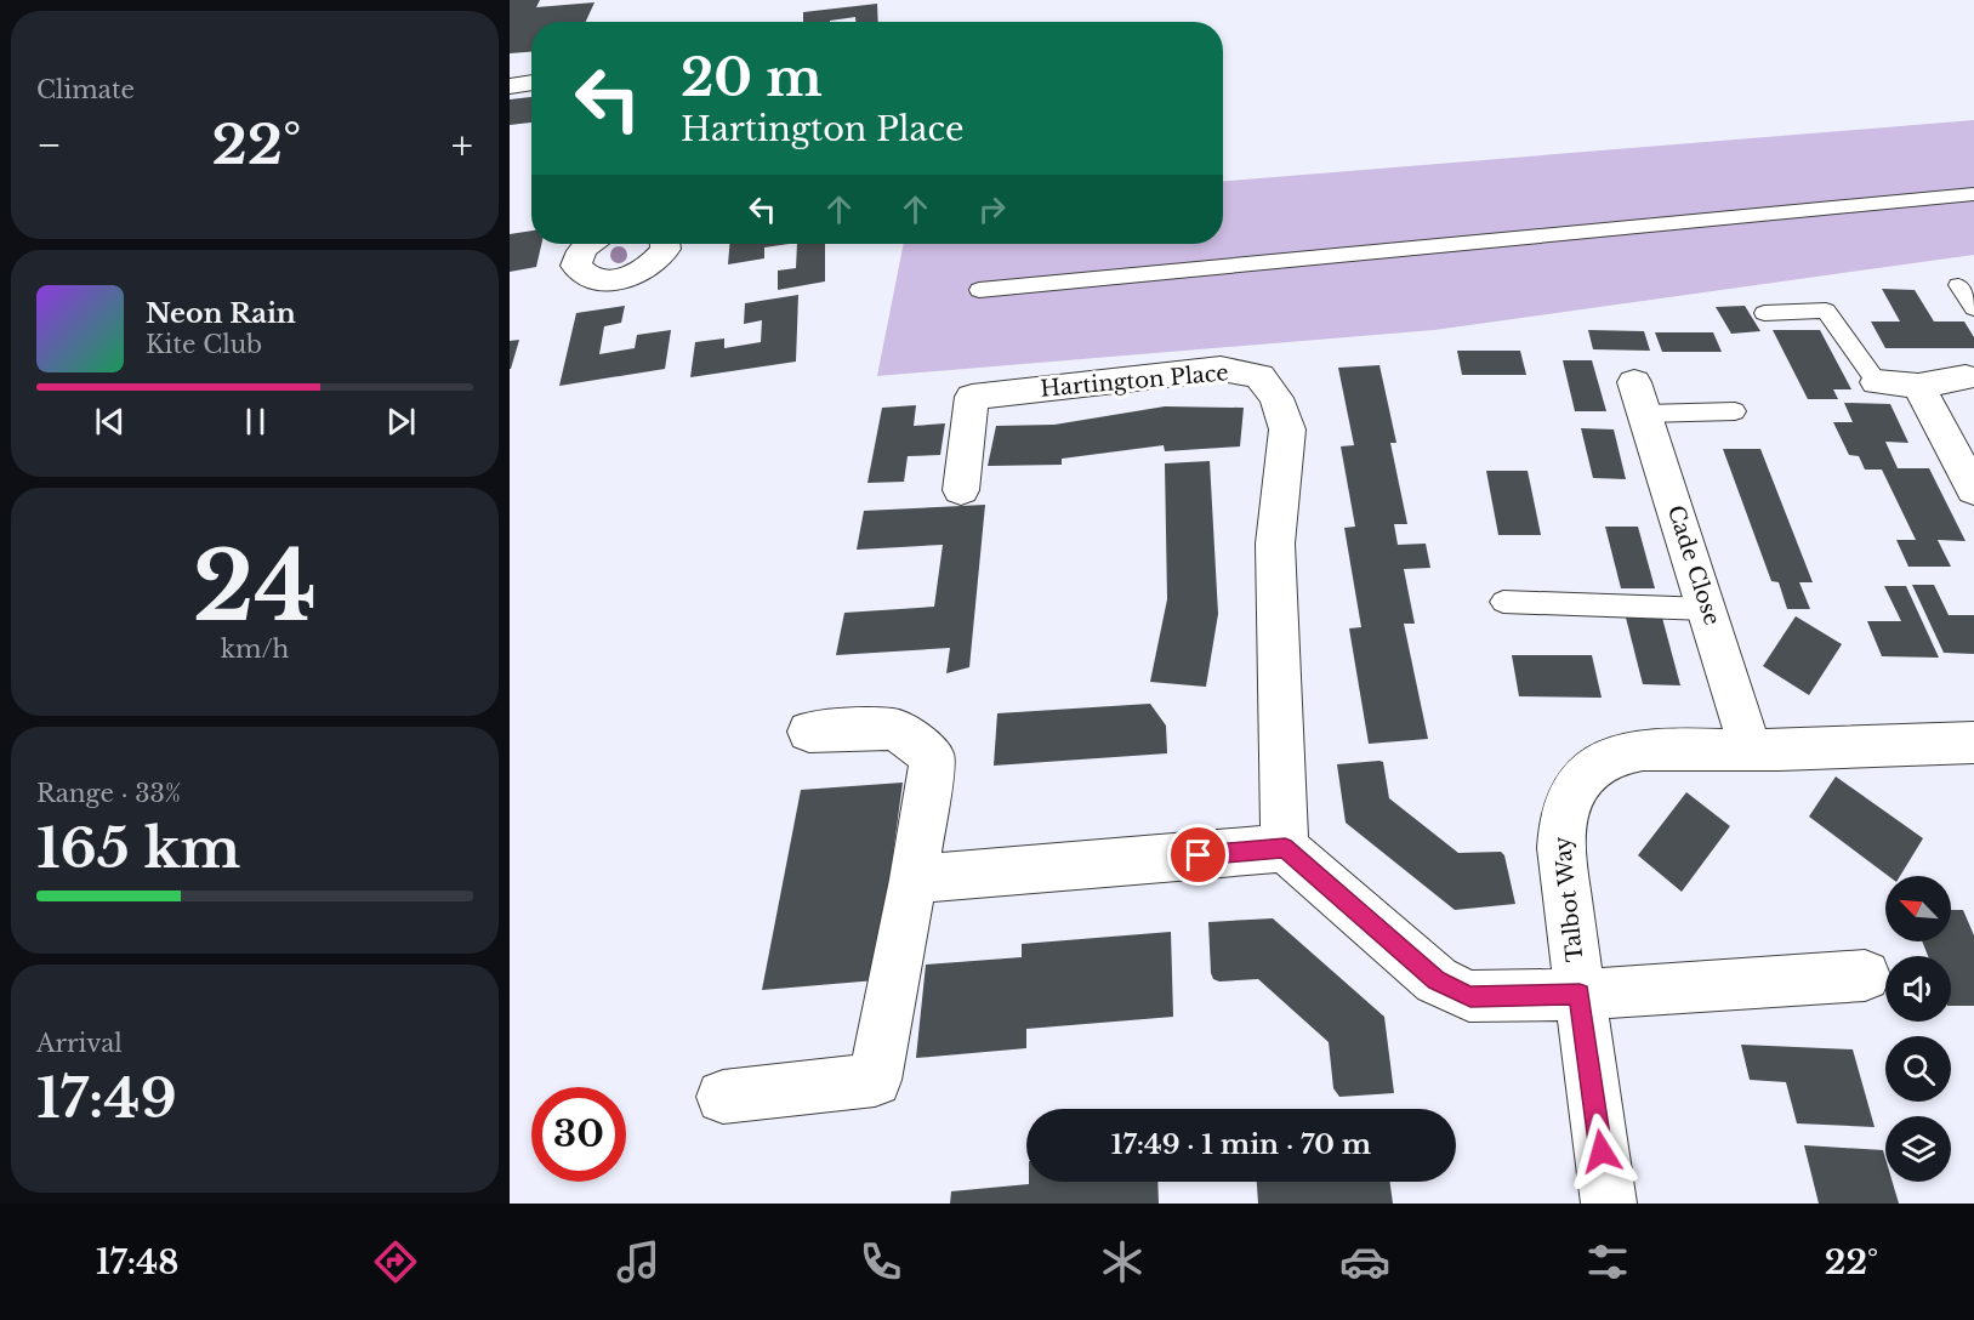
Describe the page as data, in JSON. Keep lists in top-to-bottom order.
{
  "streets": {
    "street": ["Hartington Place", "Cade Close", "Talbot Way"]
  },
  "crossings": [
    ["Cade Close", "Talbot Way"]
  ],
  "north": "top left",
  "page": {
    "tile": [
      "Climate",
      ["24", "km/h"],
      ["Range · 33%", "165 km"],
      ["Arrival", "17:49"]
    ],
    "turn": ["20 m", "Hartington Place"],
    "heat": ["−", "22°", "+"],
    "song": ["Neon Rain", "Kite Club"],
    "limit": "30",
    "trip": "17:49 · 1 min · 70 m",
    "tabs": ["17:48", "22°"]
  }
}
